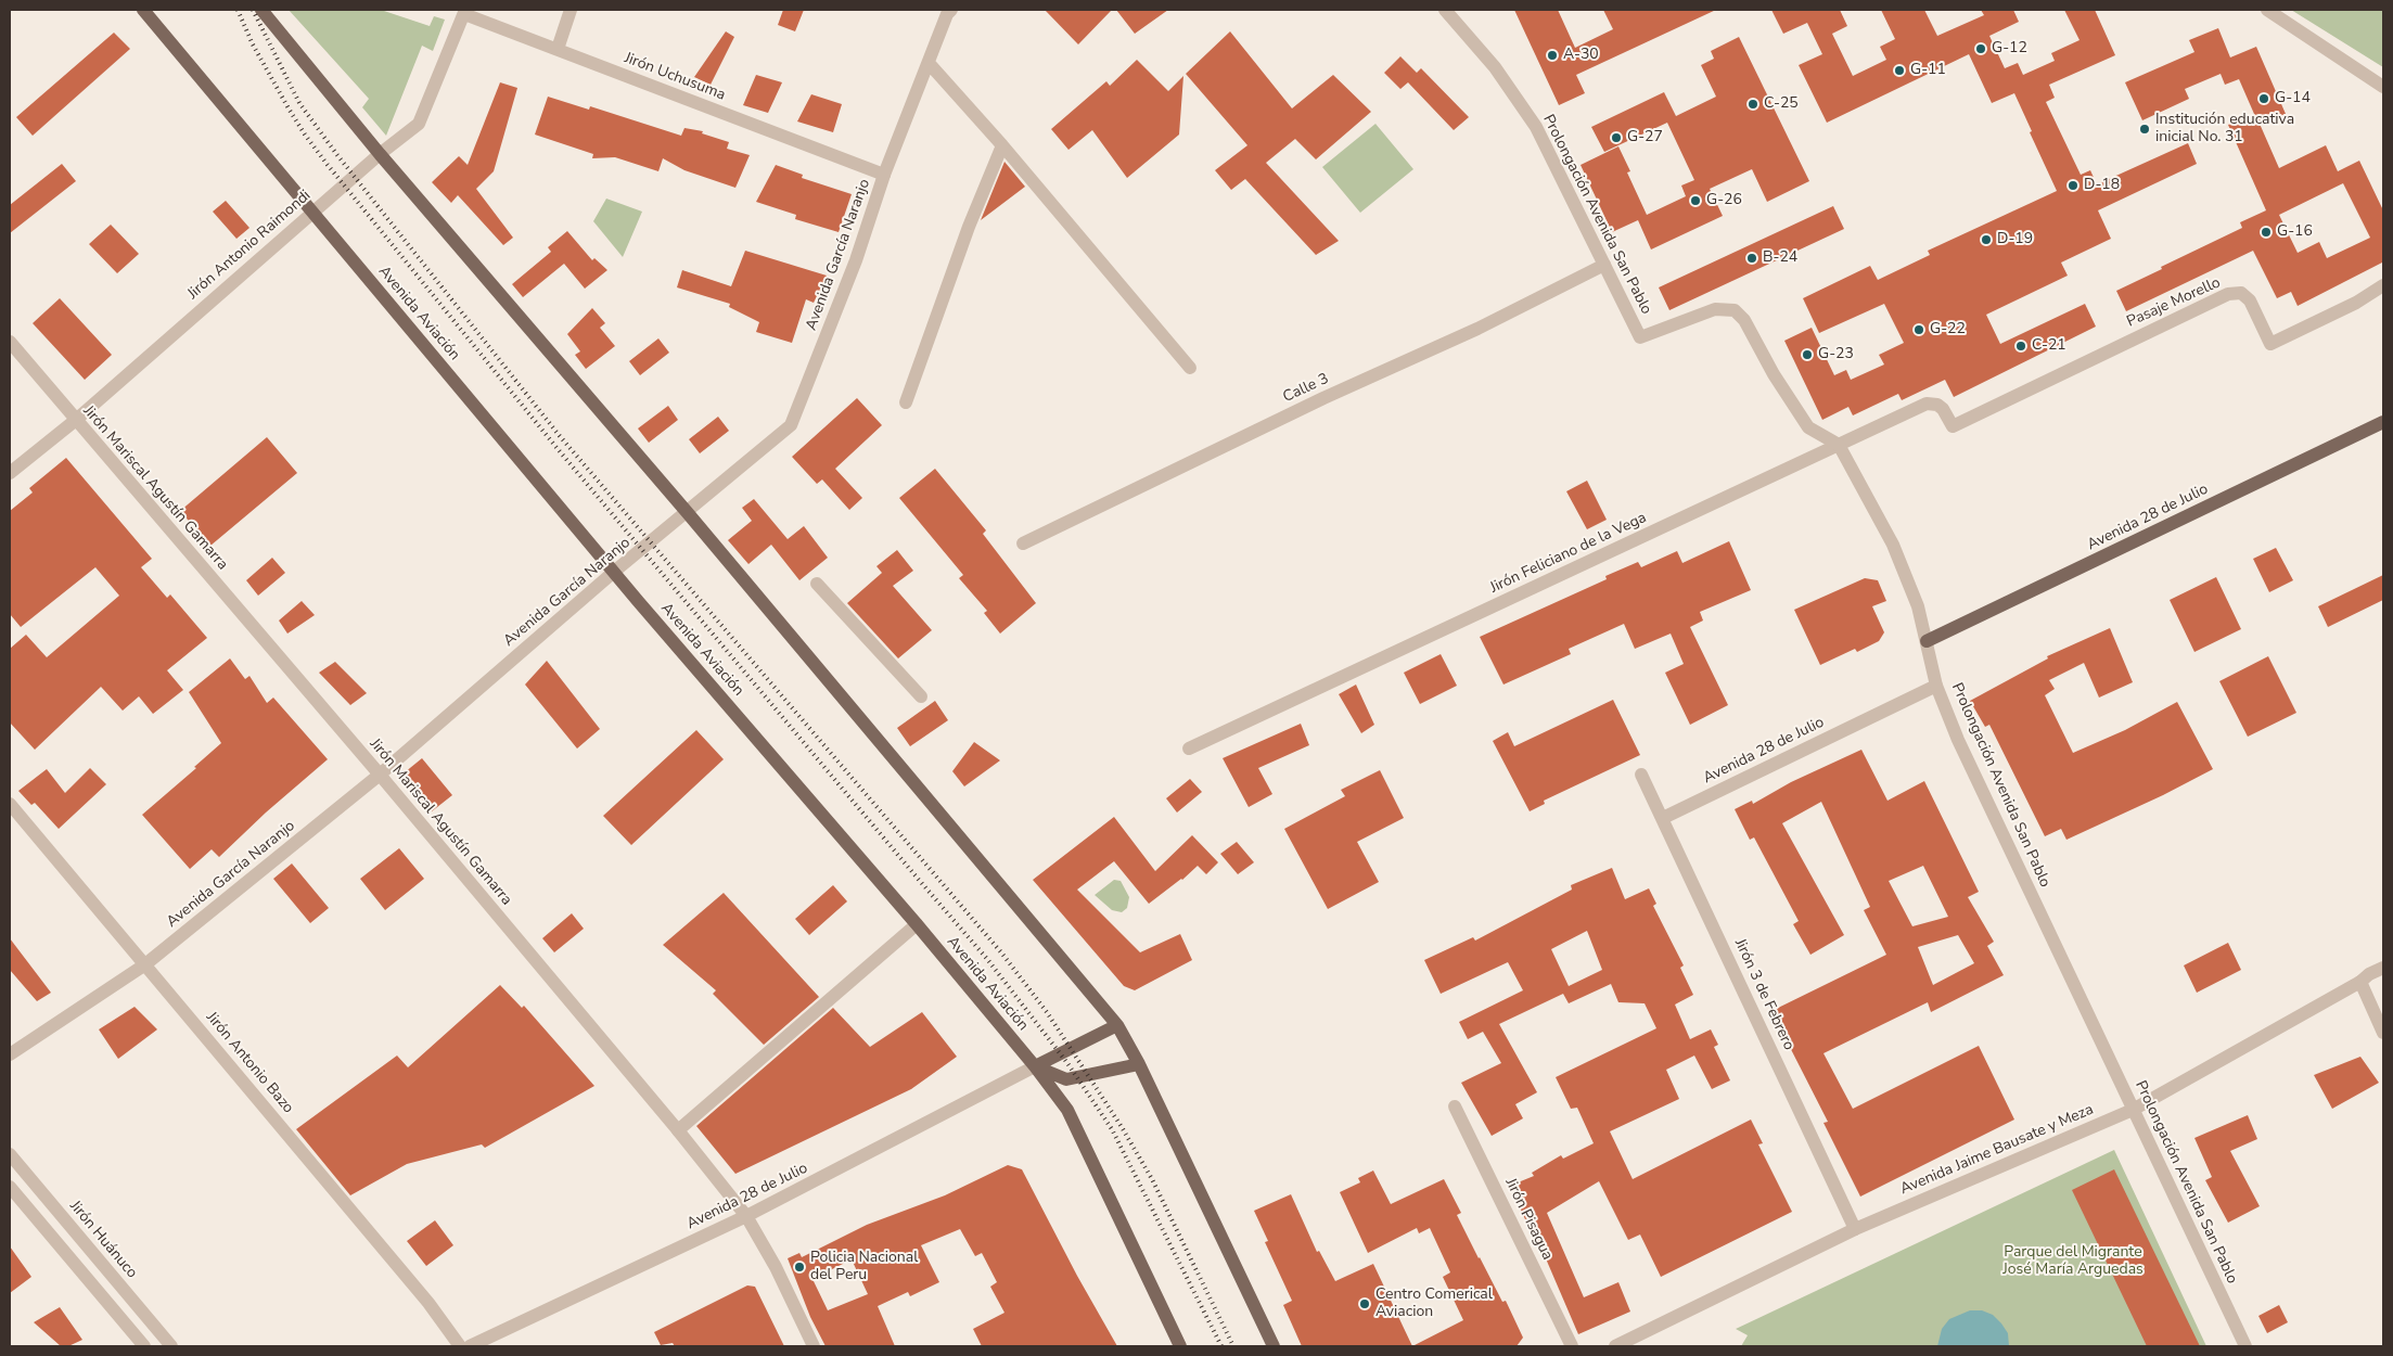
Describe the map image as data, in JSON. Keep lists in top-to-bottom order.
{
  "streets": {
    "main road": ["Avenida Aviación", "Avenida 28 de Julio"],
    "street": [
      "Jirón Uchusuma",
      "Prolongación Avenida San Pablo",
      "Jirón Antonio Raimondi",
      "Avenida García Naranjo",
      "Pasaje Morello",
      "Calle 3",
      "Jirón Mariscal Agustín Gamarra",
      "Jirón Feliciano de la Vega",
      "Jirón 3 de Febrero",
      "Jirón Antonio Bazo",
      "Avenida Jaime Bausate y Meza",
      "Jirón Pisagua",
      "Jirón Huánuco"
    ]
  },
  "crossings": [
    ["Jirón Uchusuma", "Jirón Antonio Raimondi"],
    ["Jirón Uchusuma", "Avenida García Naranjo"],
    ["Prolongación Avenida San Pablo", "Calle 3"],
    ["Prolongación Avenida San Pablo", "Avenida 28 de Julio"],
    ["Prolongación Avenida San Pablo", "Jirón Feliciano de la Vega"],
    ["Prolongación Avenida San Pablo", "Avenida Jaime Bausate y Meza"],
    ["Jirón Antonio Raimondi", "Avenida Aviación"],
    ["Jirón Antonio Raimondi", "Jirón Mariscal Agustín Gamarra"],
    ["Avenida García Naranjo", "Avenida Aviación"],
    ["Avenida García Naranjo", "Jirón Mariscal Agustín Gamarra"],
    ["Avenida García Naranjo", "Jirón Antonio Bazo"],
    ["Pasaje Morello", "Jirón Feliciano de la Vega"],
    ["Avenida Aviación", "Avenida 28 de Julio"],
    ["Jirón Mariscal Agustín Gamarra", "Avenida 28 de Julio"],
    ["Avenida 28 de Julio", "Jirón 3 de Febrero"],
    ["Jirón 3 de Febrero", "Avenida Jaime Bausate y Meza"]
  ],
  "parks": ["Parque del Migrante José María Arguedas"],
  "places": [
    "G-12",
    "A-30",
    "G-11",
    "G-14",
    "C-25",
    "Institución educativa inicial No. 31",
    "G-27",
    "D-18",
    "G-26",
    "G-16",
    "D-19",
    "B-24",
    "G-22",
    "C-21",
    "G-23",
    "Policia Nacional del Peru",
    "Centro Comerical Aviacion"
  ]
}
